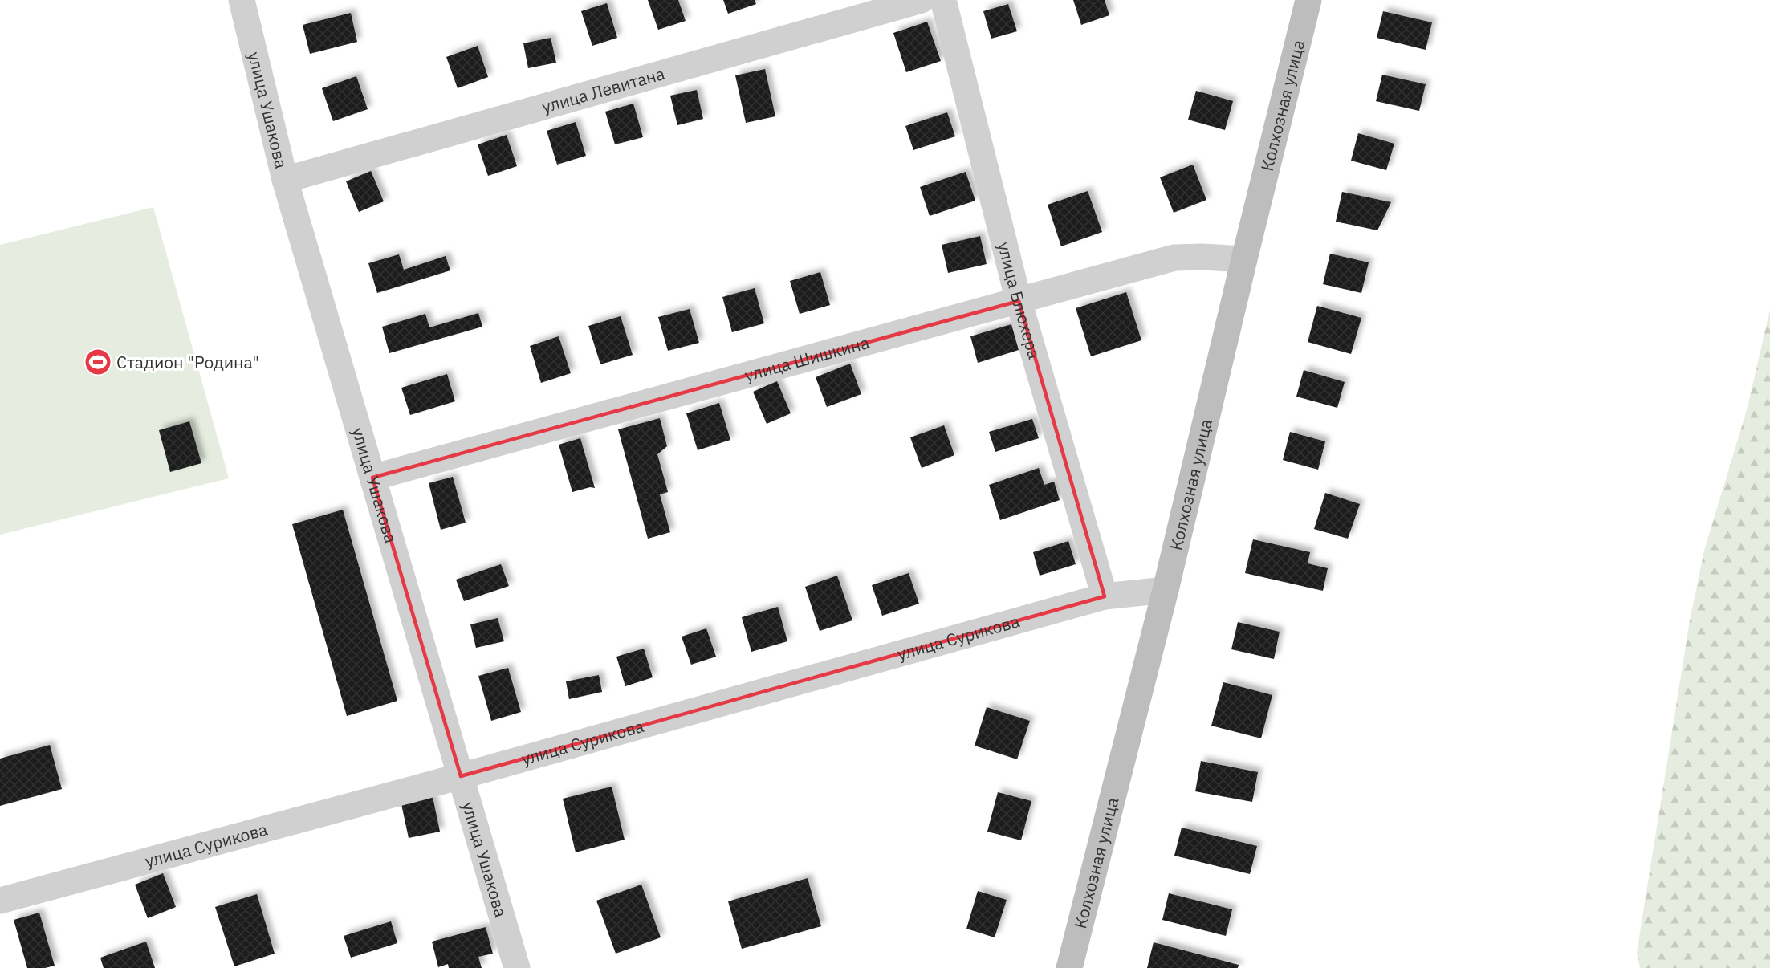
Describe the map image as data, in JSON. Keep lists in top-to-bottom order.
{
  "streets": {
    "main road": ["Колхозная улица"],
    "street": [
      "улица Левитана",
      "улица Ушакова",
      "улица Блюхера",
      "улица Шишкина",
      "улица Сурикова"
    ]
  },
  "crossings": [
    ["улица Левитана", "улица Ушакова"],
    ["Колхозная улица", "улица Шишкина"],
    ["Колхозная улица", "улица Сурикова"],
    ["улица Ушакова", "улица Шишкина"],
    ["улица Ушакова", "улица Сурикова"],
    ["улица Блюхера", "улица Шишкина"],
    ["улица Блюхера", "улица Сурикова"]
  ],
  "places": {
    "sports": ["Стадион \"Родина\""]
  }
}
